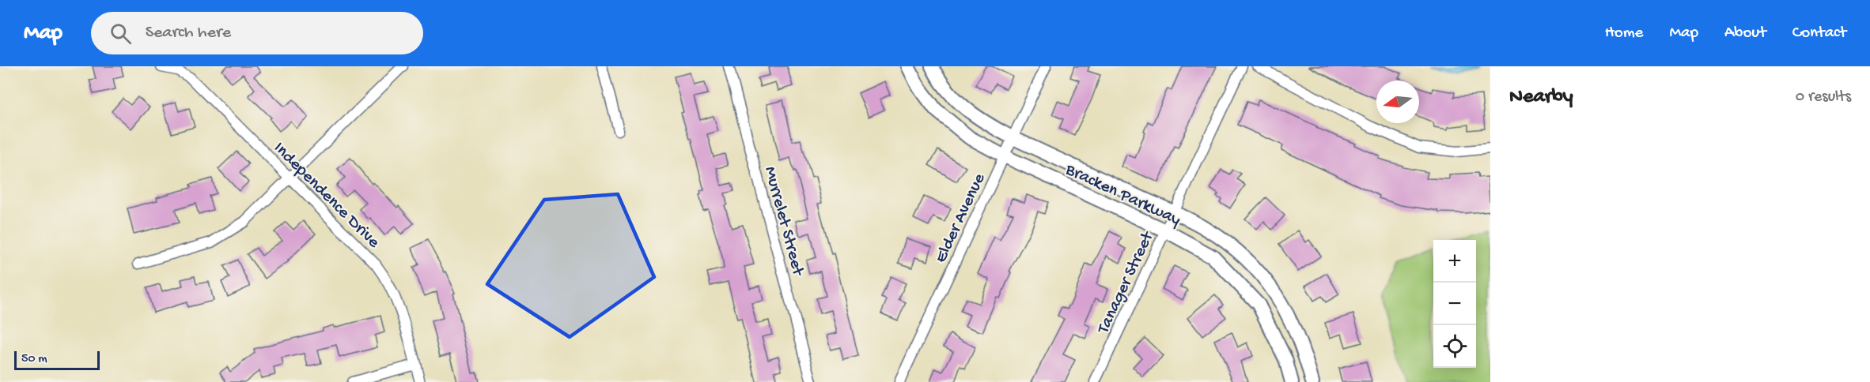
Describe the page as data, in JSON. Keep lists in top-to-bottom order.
{
  "streets": {
    "street": [
      "Bracken Parkway",
      "Independence Drive",
      "Elder Avenue",
      "Murrelet Street",
      "Tanager Street"
    ]
  },
  "crossings": [
    ["Bracken Parkway", "Elder Avenue"],
    ["Bracken Parkway", "Tanager Street"]
  ],
  "scale_bar": "50 m",
  "north": "left",
  "page": {
    "header": "Map",
    "search": "Search here",
    "nav": [
      "Home",
      "Map",
      "About",
      "Contact"
    ],
    "heading": ["Nearby", "0 results"],
    "map_buttons": ["+", "−"],
    "scale": "50 m"
  }
}
